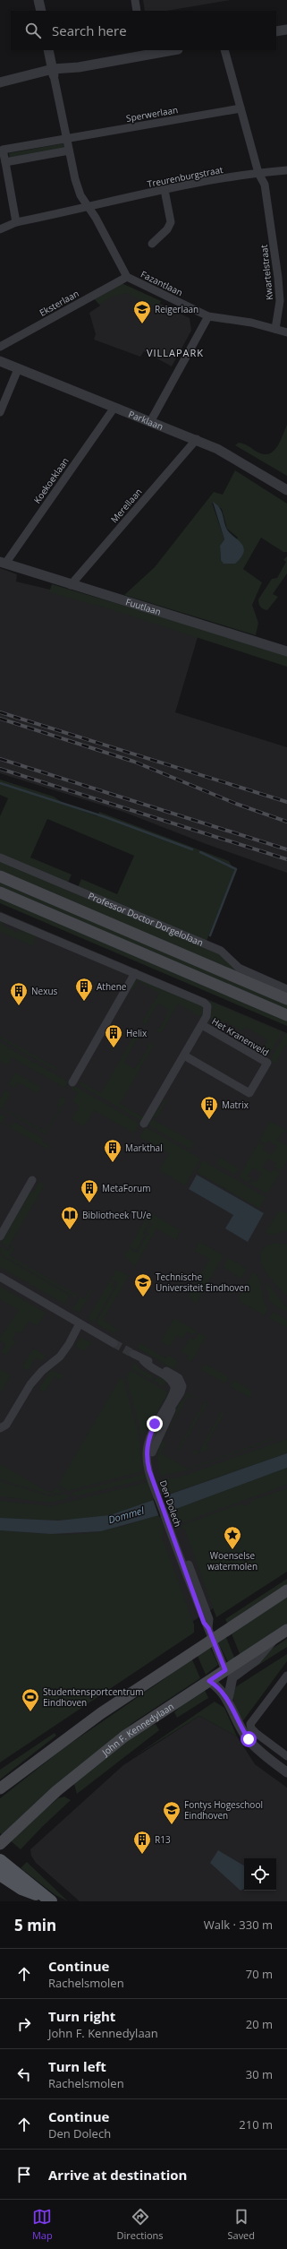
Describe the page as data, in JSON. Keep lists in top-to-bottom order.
{
  "streets": {
    "main road": ["Professor Doctor Dorgelolaan", "John F. Kennedylaan"],
    "street": [
      "Sperwerlaan",
      "Treurenburgstraat",
      "Kwartelstraat",
      "Fazantlaan",
      "Eksterlaan",
      "Parklaan",
      "Koekoeklaan",
      "Merellaan",
      "Fuutlaan",
      "Het Kranenveld",
      "Den Dolech"
    ]
  },
  "crossings": [
    ["Sperwerlaan", "Kwartelstraat"],
    ["Sperwerlaan", "Fazantlaan"],
    ["Treurenburgstraat", "Kwartelstraat"],
    ["Treurenburgstraat", "Fazantlaan"],
    ["Kwartelstraat", "Fazantlaan"],
    ["Fazantlaan", "Eksterlaan"],
    ["Parklaan", "Koekoeklaan"],
    ["Parklaan", "Merellaan"],
    ["Koekoeklaan", "Fuutlaan"],
    ["Merellaan", "Fuutlaan"],
    ["Den Dolech", "John F. Kennedylaan"]
  ],
  "districts": ["VILLAPARK"],
  "water": ["Dommel"],
  "places": {
    "school or university": ["Reigerlaan", "Technische Universiteit Eindhoven", "Fontys Hogeschool Eindhoven"],
    "building": [
      "Athene",
      "Nexus",
      "Helix",
      "Matrix",
      "Markthal",
      "MetaForum",
      "R13"
    ],
    "library": ["Bibliotheek TU/e"],
    "place": ["Woenselse watermolen"],
    "sports": ["Studentensportcentrum Eindhoven"]
  },
  "page": {
    "search": "Search here",
    "heading": ["5 min", "Walk · 330 m"],
    "list": [
      ["Continue", "Rachelsmolen", "70 m"],
      ["Turn right", "John F. Kennedylaan", "20 m"],
      ["Turn left", "Rachelsmolen", "30 m"],
      ["Continue", "Den Dolech", "210 m"],
      "Arrive at destination"
    ],
    "nav": ["Map", "Directions", "Saved"]
  }
}
